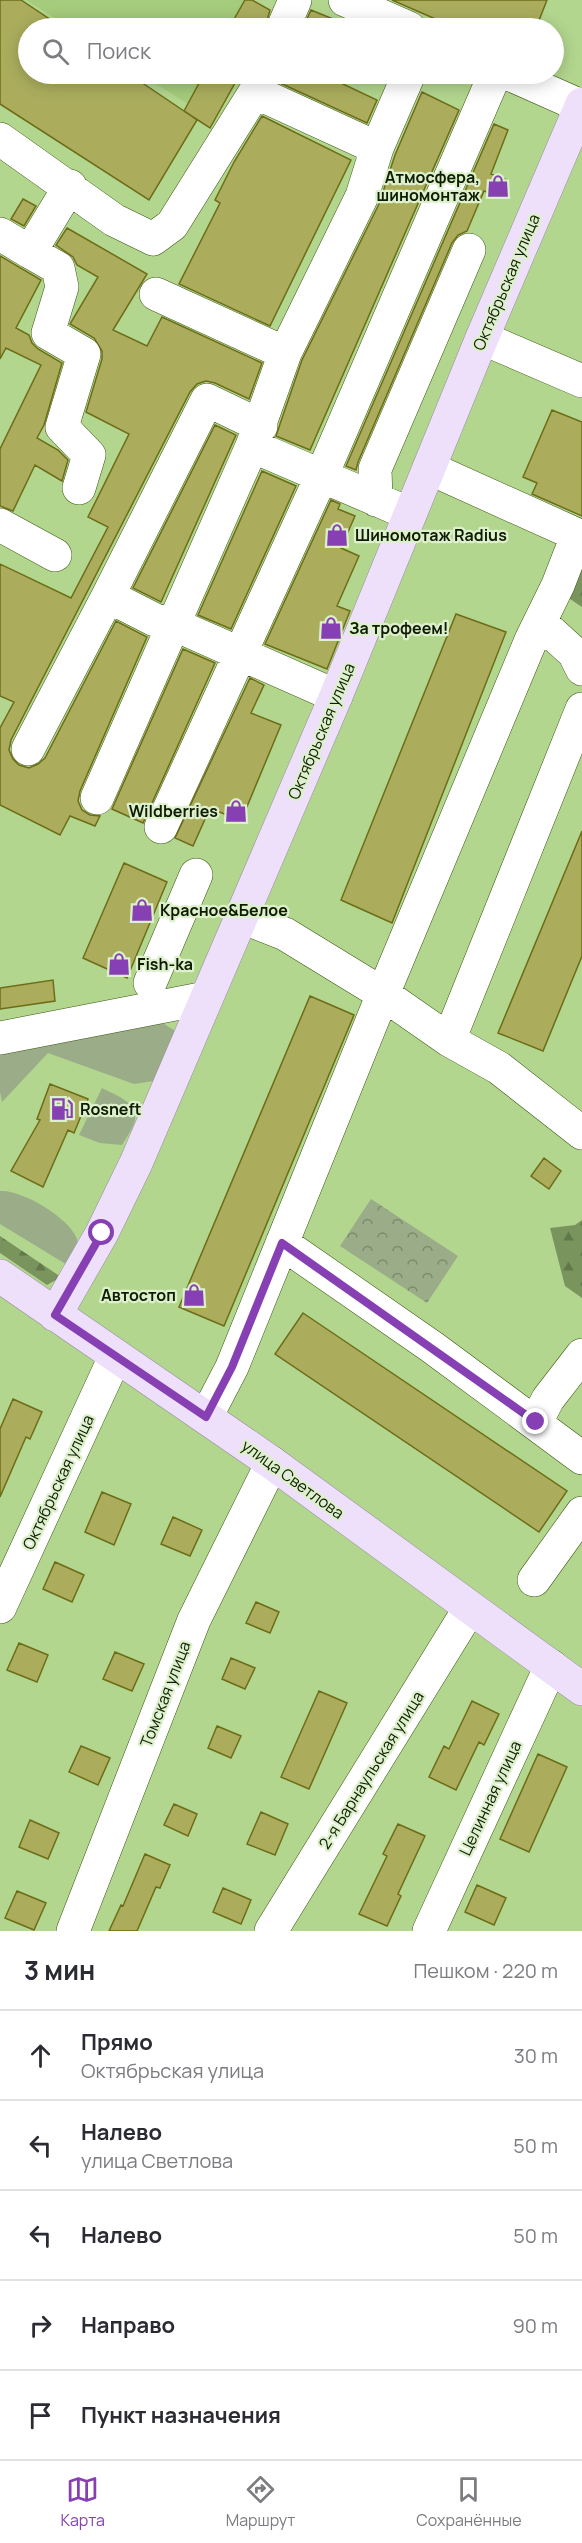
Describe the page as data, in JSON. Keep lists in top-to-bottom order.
{
  "streets": {
    "main road": ["Октябрьская улица", "улица Светлова"],
    "street": ["Томская улица", "2-я Барнаульская улица", "Целинная улица"]
  },
  "crossings": [
    ["Октябрьская улица", "улица Светлова"],
    ["улица Светлова", "Томская улица"],
    ["улица Светлова", "2-я Барнаульская улица"],
    ["улица Светлова", "Целинная улица"]
  ],
  "places": {
    "shop": [
      "Атмосфера, шиномонтаж",
      "Шиномотаж Radius",
      "За трофеем!",
      "Wildberries",
      "Красное&Белое",
      "Fish-ka",
      "Автостоп"
    ],
    "fuel station": ["Rosneft"]
  },
  "page": {
    "search": "Поиск",
    "heading": ["3 мин", "Пешком · 220 m"],
    "list": [
      ["Прямо", "Октябрьская улица", "30 m"],
      ["Налево", "улица Светлова", "50 m"],
      ["Налево", "50 m"],
      ["Направо", "90 m"],
      "Пункт назначения"
    ],
    "nav": ["Карта", "Маршрут", "Сохранённые"]
  }
}
